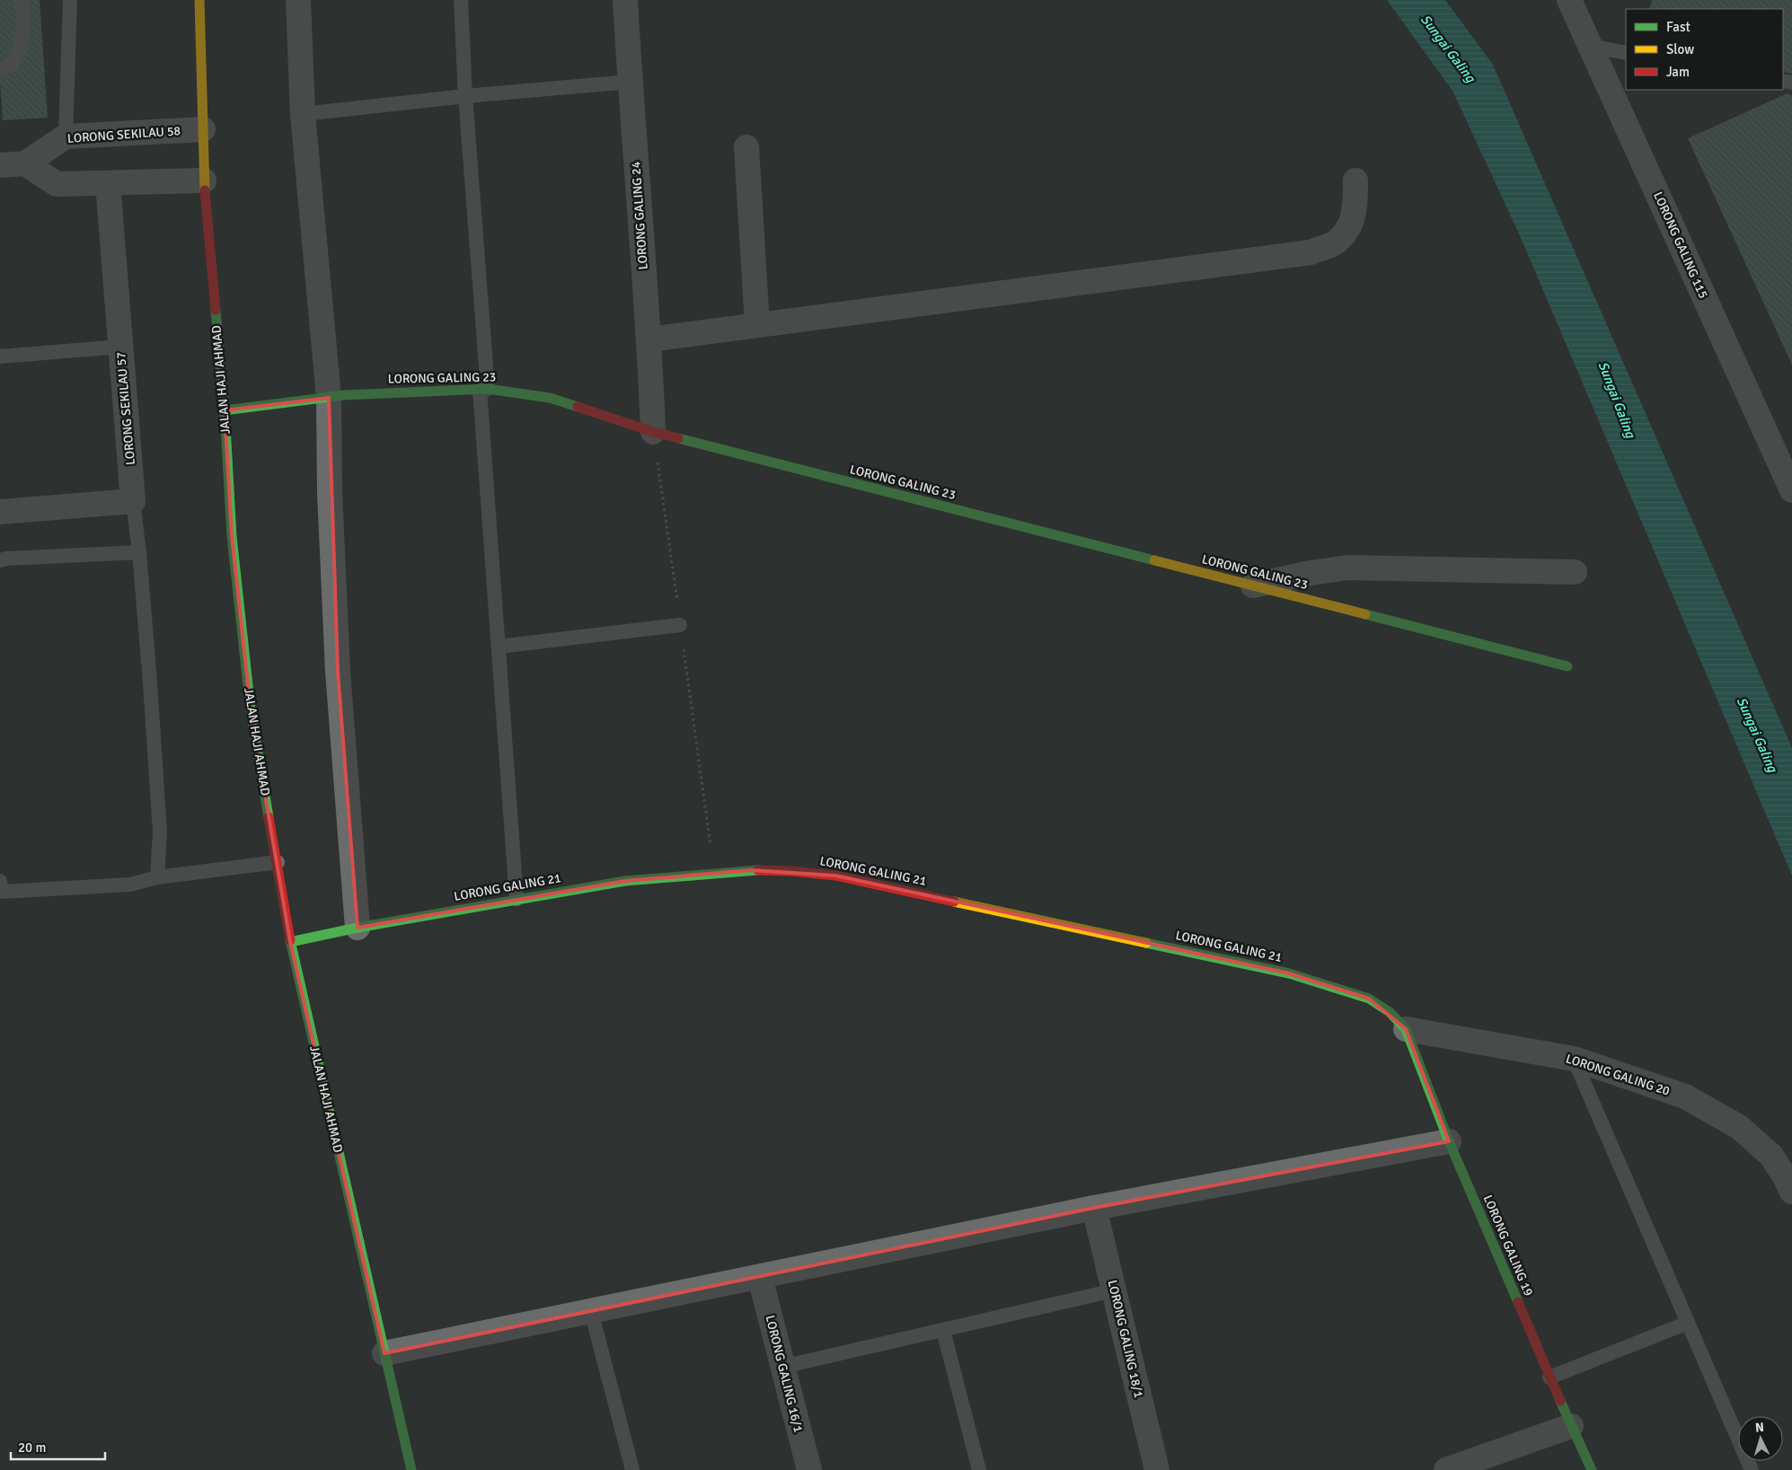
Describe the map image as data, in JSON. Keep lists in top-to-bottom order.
{
  "streets": {
    "street": [
      "LORONG SEKILAU 58",
      "LORONG GALING 24",
      "LORONG GALING 115",
      "LORONG GALING 23",
      "JALAN HAJI AHMAD",
      "LORONG SEKILAU 57",
      "LORONG GALING 21",
      "LORONG GALING 20",
      "LORONG GALING 19",
      "LORONG GALING 18/1",
      "LORONG GALING 16/1"
    ]
  },
  "crossings": [
    ["LORONG SEKILAU 58", "JALAN HAJI AHMAD"],
    ["LORONG GALING 24", "LORONG GALING 23"],
    ["LORONG GALING 23", "JALAN HAJI AHMAD"],
    ["JALAN HAJI AHMAD", "LORONG GALING 21"],
    ["LORONG GALING 21", "LORONG GALING 20"],
    ["LORONG GALING 21", "LORONG GALING 19"],
    ["LORONG GALING 20", "LORONG GALING 19"]
  ],
  "water": ["Sungai Galing"],
  "legend": ["Fast", "Slow", "Jam"],
  "scale_bar": "20 m",
  "north": "top"
}
